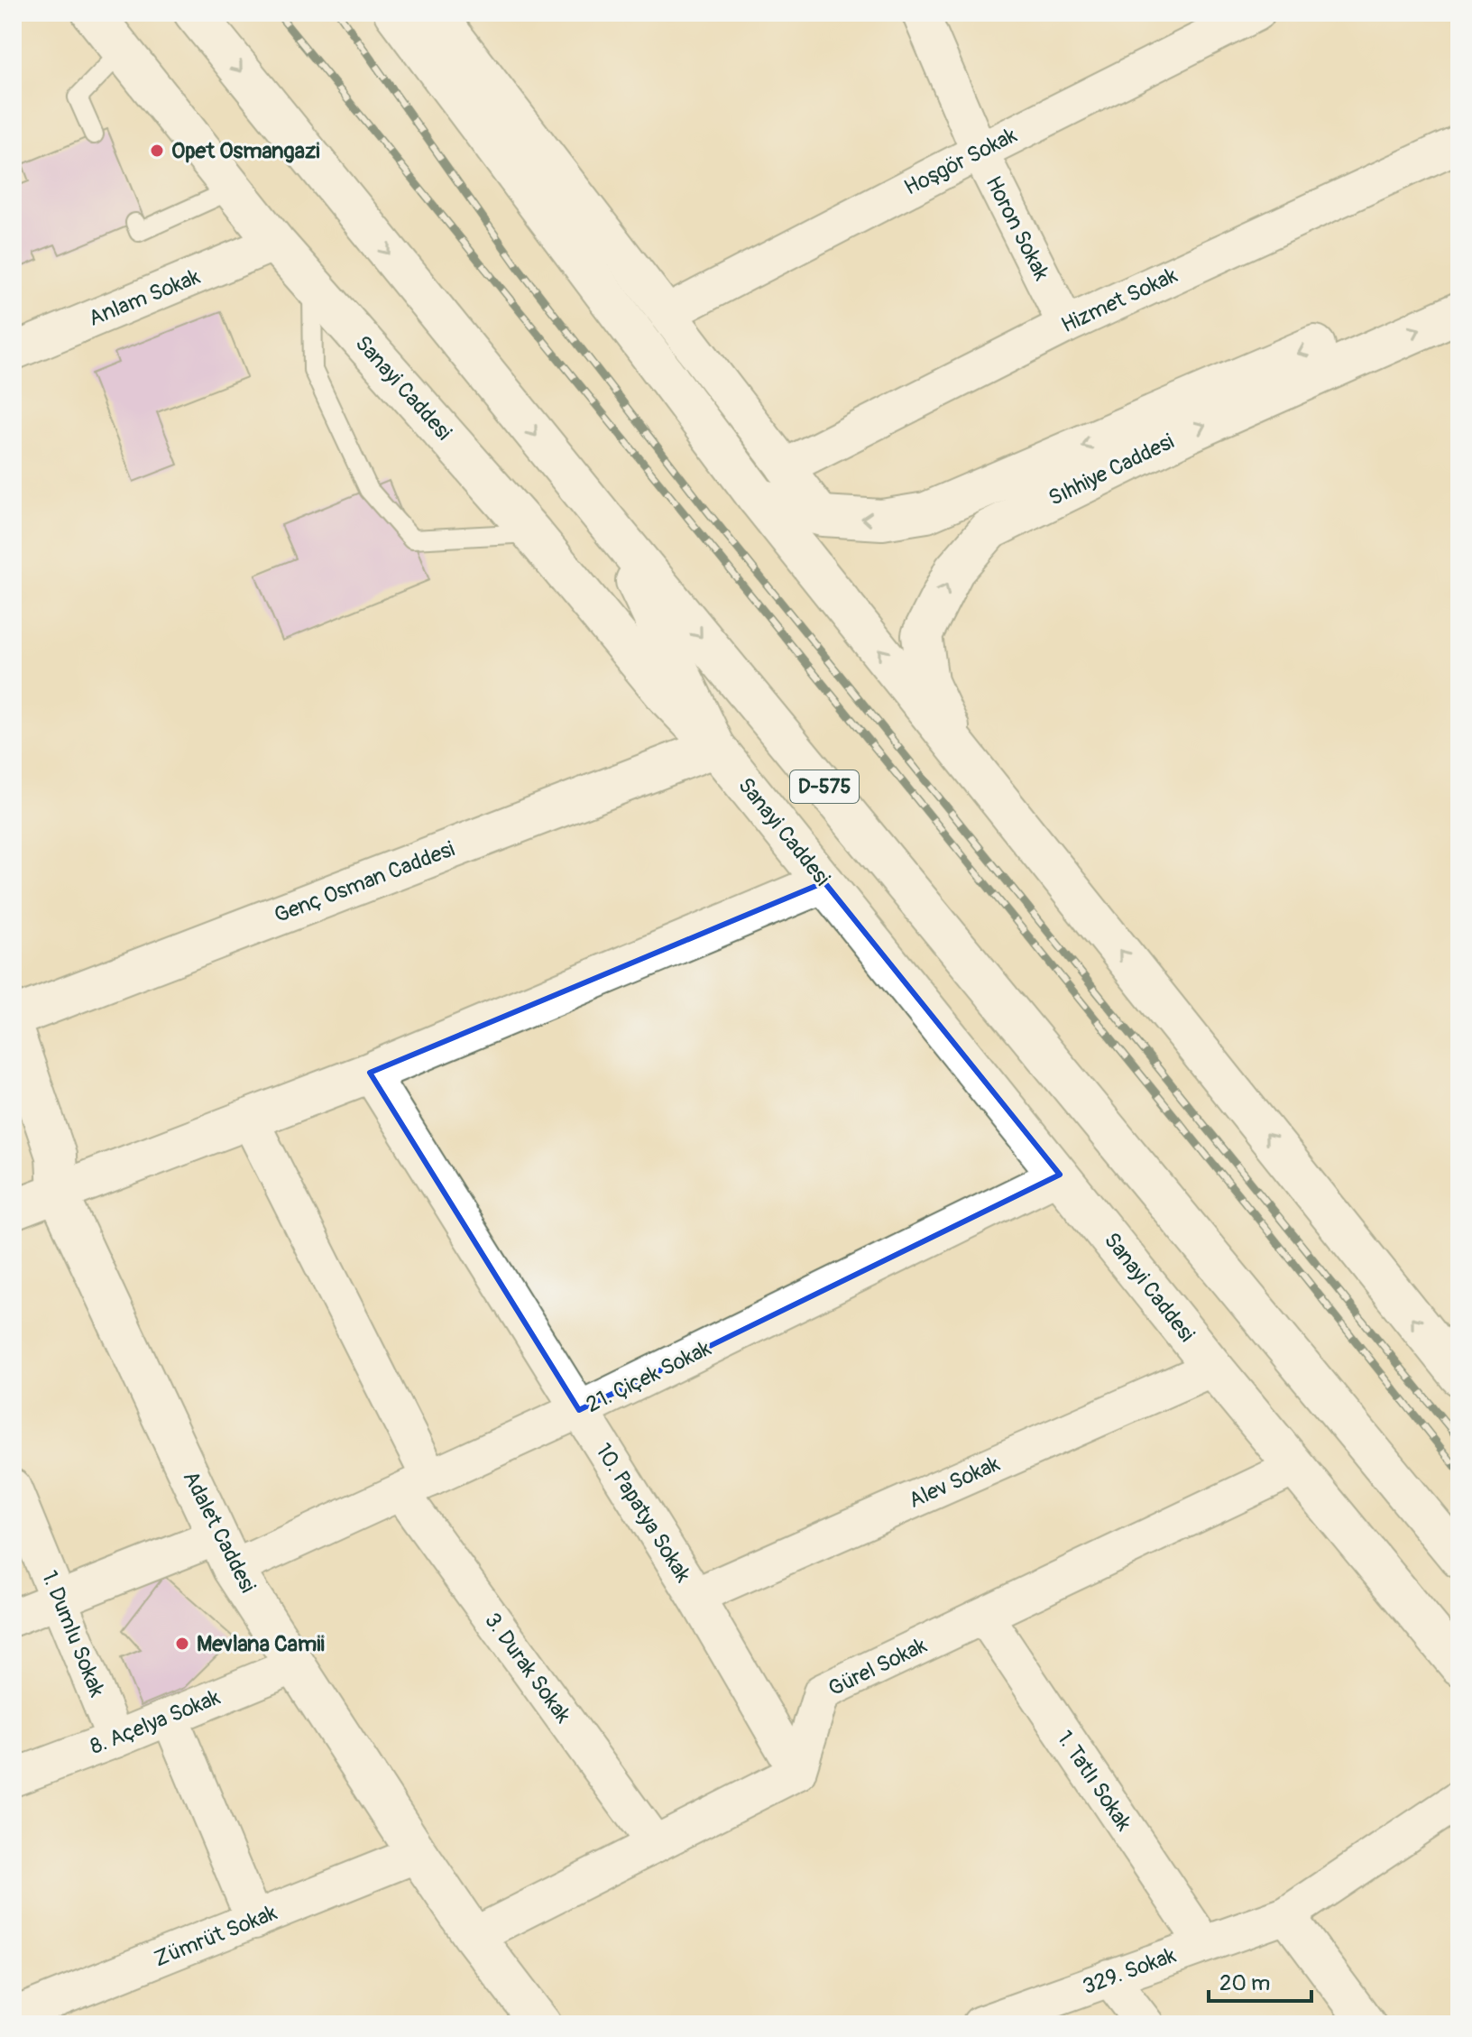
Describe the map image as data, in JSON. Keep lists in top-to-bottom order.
{
  "streets": {
    "main road": [
      "Sanayi Caddesi",
      "Sıhhiye Caddesi",
      "D-575",
      "Genç Osman Caddesi",
      "Adalet Caddesi"
    ],
    "street": [
      "Hoşgör Sokak",
      "Horon Sokak",
      "Anlam Sokak",
      "Hizmet Sokak",
      "21. Çiçek Sokak",
      "Alev Sokak",
      "10. Papatya Sokak",
      "1. Dumlu Sokak",
      "Gürel Sokak",
      "3. Durak Sokak",
      "8. Açelya Sokak",
      "1. Tatlı Sokak",
      "Zümrüt Sokak",
      "329. Sokak"
    ]
  },
  "crossings": [
    ["Hoşgör Sokak", "Horon Sokak"],
    ["Horon Sokak", "Hizmet Sokak"],
    ["Anlam Sokak", "Sanayi Caddesi"],
    ["Sanayi Caddesi", "Genç Osman Caddesi"],
    ["Sanayi Caddesi", "21. Çiçek Sokak"],
    ["Sanayi Caddesi", "Alev Sokak"],
    ["Sanayi Caddesi", "Gürel Sokak"],
    ["21. Çiçek Sokak", "10. Papatya Sokak"],
    ["21. Çiçek Sokak", "Adalet Caddesi"],
    ["21. Çiçek Sokak", "1. Dumlu Sokak"],
    ["21. Çiçek Sokak", "3. Durak Sokak"],
    ["Alev Sokak", "10. Papatya Sokak"],
    ["10. Papatya Sokak", "Gürel Sokak"],
    ["Adalet Caddesi", "8. Açelya Sokak"],
    ["Adalet Caddesi", "Zümrüt Sokak"],
    ["1. Dumlu Sokak", "8. Açelya Sokak"],
    ["Gürel Sokak", "1. Tatlı Sokak"],
    ["1. Tatlı Sokak", "329. Sokak"]
  ],
  "places": ["Opet Osmangazi", "Mevlana Camii"],
  "scale_bar": "20 m"
}
